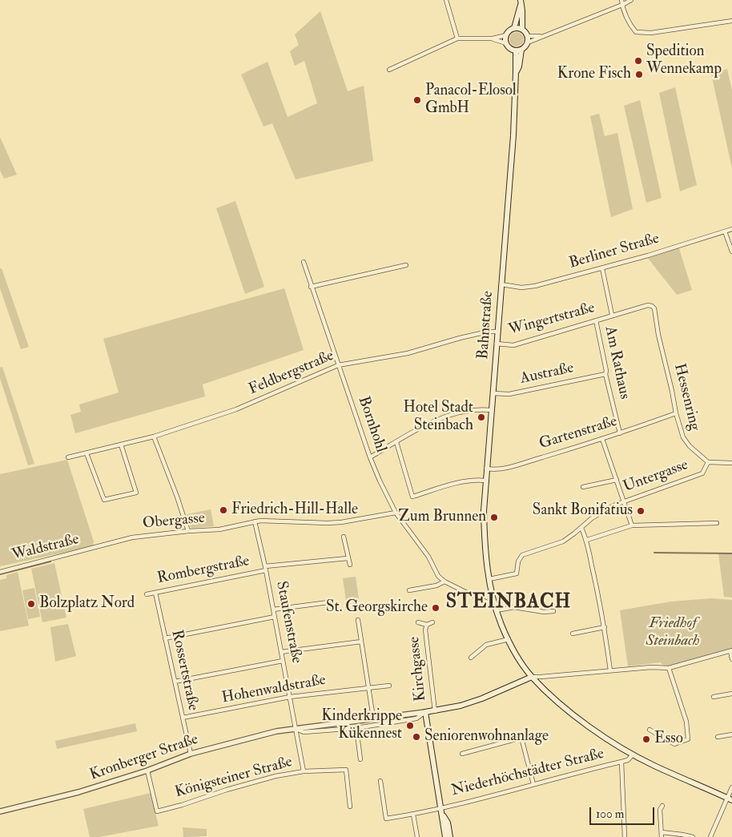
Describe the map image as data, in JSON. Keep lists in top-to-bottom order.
{
  "streets": {
    "main road": ["Bahnstraße"],
    "street": [
      "Berliner Straße",
      "Wingertstraße",
      "Am Rathaus",
      "Feldbergstraße",
      "Austraße",
      "Hessenring",
      "Bornhohl",
      "Gartenstraße",
      "Untergasse",
      "Obergasse",
      "Waldstraße",
      "Rombergstraße",
      "Staufenstraße",
      "Kirchgasse",
      "Rossertstraße",
      "Hohenwaldstraße",
      "Kronberger Straße",
      "Niederhöchstädter Straße",
      "Königsteiner Straße"
    ]
  },
  "crossings": [
    ["Berliner Straße", "Wingertstraße"],
    ["Berliner Straße", "Bahnstraße"],
    ["Wingertstraße", "Bahnstraße"],
    ["Wingertstraße", "Am Rathaus"],
    ["Wingertstraße", "Hessenring"],
    ["Bahnstraße", "Feldbergstraße"],
    ["Bahnstraße", "Austraße"],
    ["Bahnstraße", "Bornhohl"],
    ["Bahnstraße", "Gartenstraße"],
    ["Bahnstraße", "Untergasse"],
    ["Bahnstraße", "Niederhöchstädter Straße"],
    ["Am Rathaus", "Austraße"],
    ["Am Rathaus", "Gartenstraße"],
    ["Feldbergstraße", "Bornhohl"],
    ["Hessenring", "Gartenstraße"],
    ["Hessenring", "Untergasse"],
    ["Bornhohl", "Obergasse"],
    ["Obergasse", "Waldstraße"],
    ["Obergasse", "Staufenstraße"],
    ["Rombergstraße", "Staufenstraße"],
    ["Rombergstraße", "Rossertstraße"],
    ["Staufenstraße", "Hohenwaldstraße"],
    ["Staufenstraße", "Kronberger Straße"],
    ["Rossertstraße", "Hohenwaldstraße"],
    ["Rossertstraße", "Kronberger Straße"],
    ["Kronberger Straße", "Königsteiner Straße"]
  ],
  "districts": ["STEINBACH"],
  "parks": ["Friedhof Steinbach"],
  "places": [
    "Spedition Wennekamp",
    "Krone Fisch",
    "Panacol-Elosol GmbH",
    "Hotel Stadt Steinbach",
    "Friedrich-Hill-Halle",
    "Sankt Bonifatius",
    "Zum Brunnen",
    "Bolzplatz Nord",
    "St. Georgskirche",
    "Kinderkrippe Kükennest",
    "Seniorenwohnanlage",
    "Esso"
  ],
  "scale_bar": "100 m"
}
